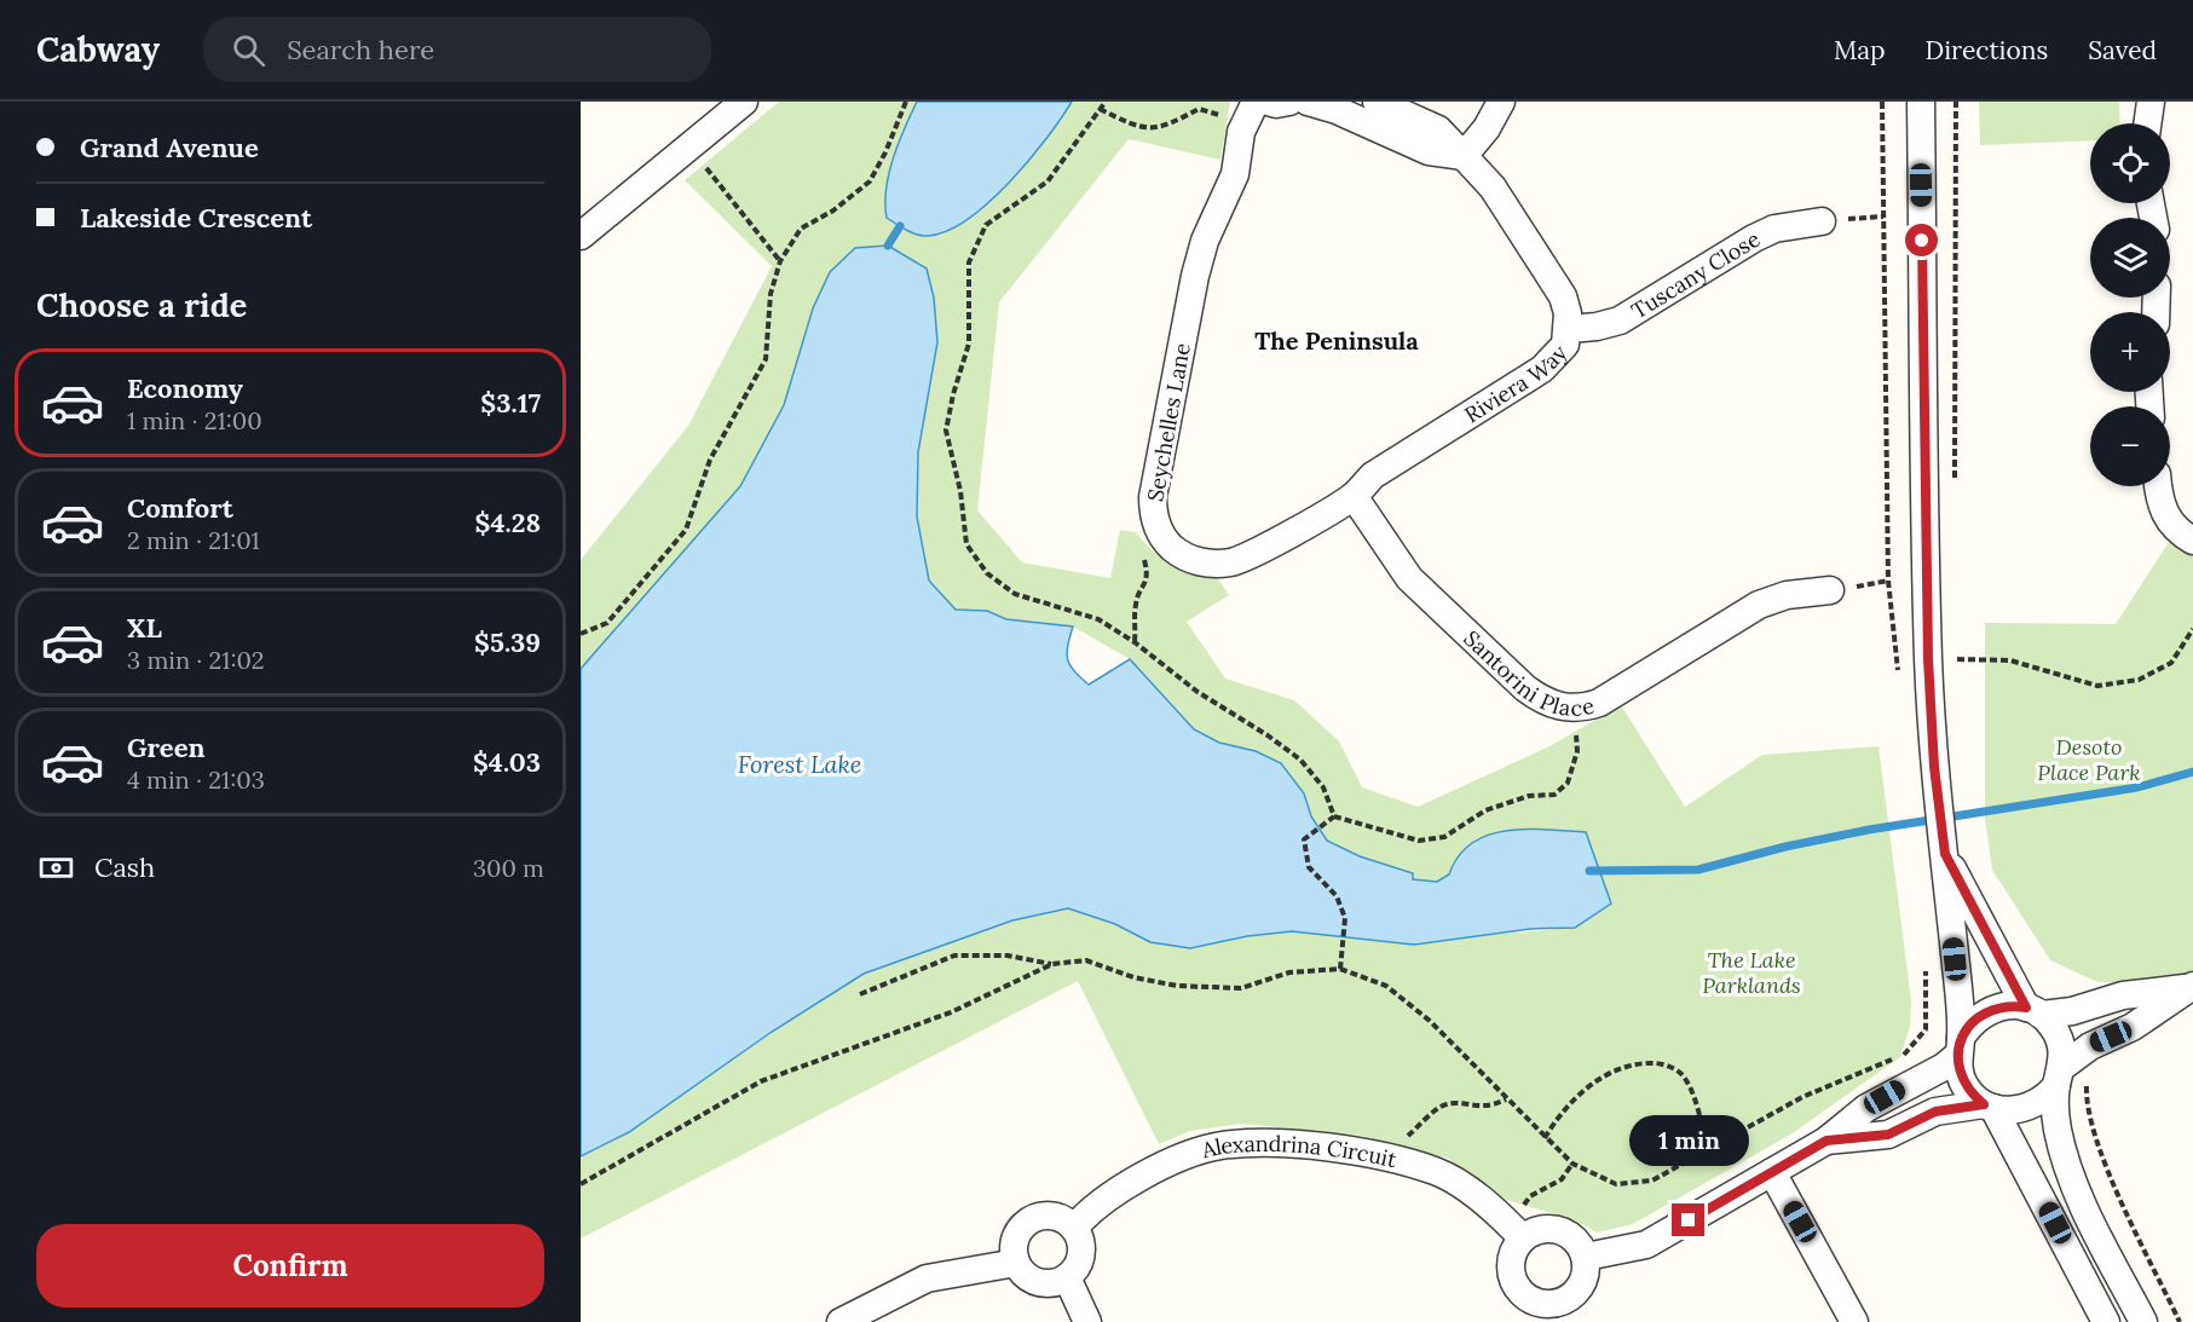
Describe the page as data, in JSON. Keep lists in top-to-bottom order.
{
  "streets": {
    "street": [
      "Tuscany Close",
      "Riviera Way",
      "Seychelles Lane",
      "Santorini Place",
      "Alexandrina Circuit"
    ]
  },
  "crossings": [
    ["Tuscany Close", "Riviera Way"],
    ["Riviera Way", "Seychelles Lane"],
    ["Riviera Way", "Santorini Place"],
    ["Seychelles Lane", "Santorini Place"]
  ],
  "districts": ["The Peninsula"],
  "water": ["Forest Lake"],
  "parks": ["Desoto Place Park", "The Lake Parklands"],
  "page": {
    "header": "Cabway",
    "search": "Search here",
    "nav": ["Map", "Directions", "Saved"],
    "banner": ["Grand Avenue", "Lakeside Crescent"],
    "map_buttons": ["+", "−"],
    "heading": "Choose a ride",
    "list": [
      {
        "name": "Economy",
        "note": "1 min · 21:00",
        "value": "$3.17"
      },
      {
        "name": "Comfort",
        "note": "2 min · 21:01",
        "value": "$4.28"
      },
      {
        "name": "XL",
        "note": "3 min · 21:02",
        "value": "$5.39"
      },
      {
        "name": "Green",
        "note": "4 min · 21:03",
        "value": "$4.03"
      }
    ],
    "pay": ["Cash", "300 m"],
    "bubble": "1 min",
    "buttons": "Confirm"
  }
}
